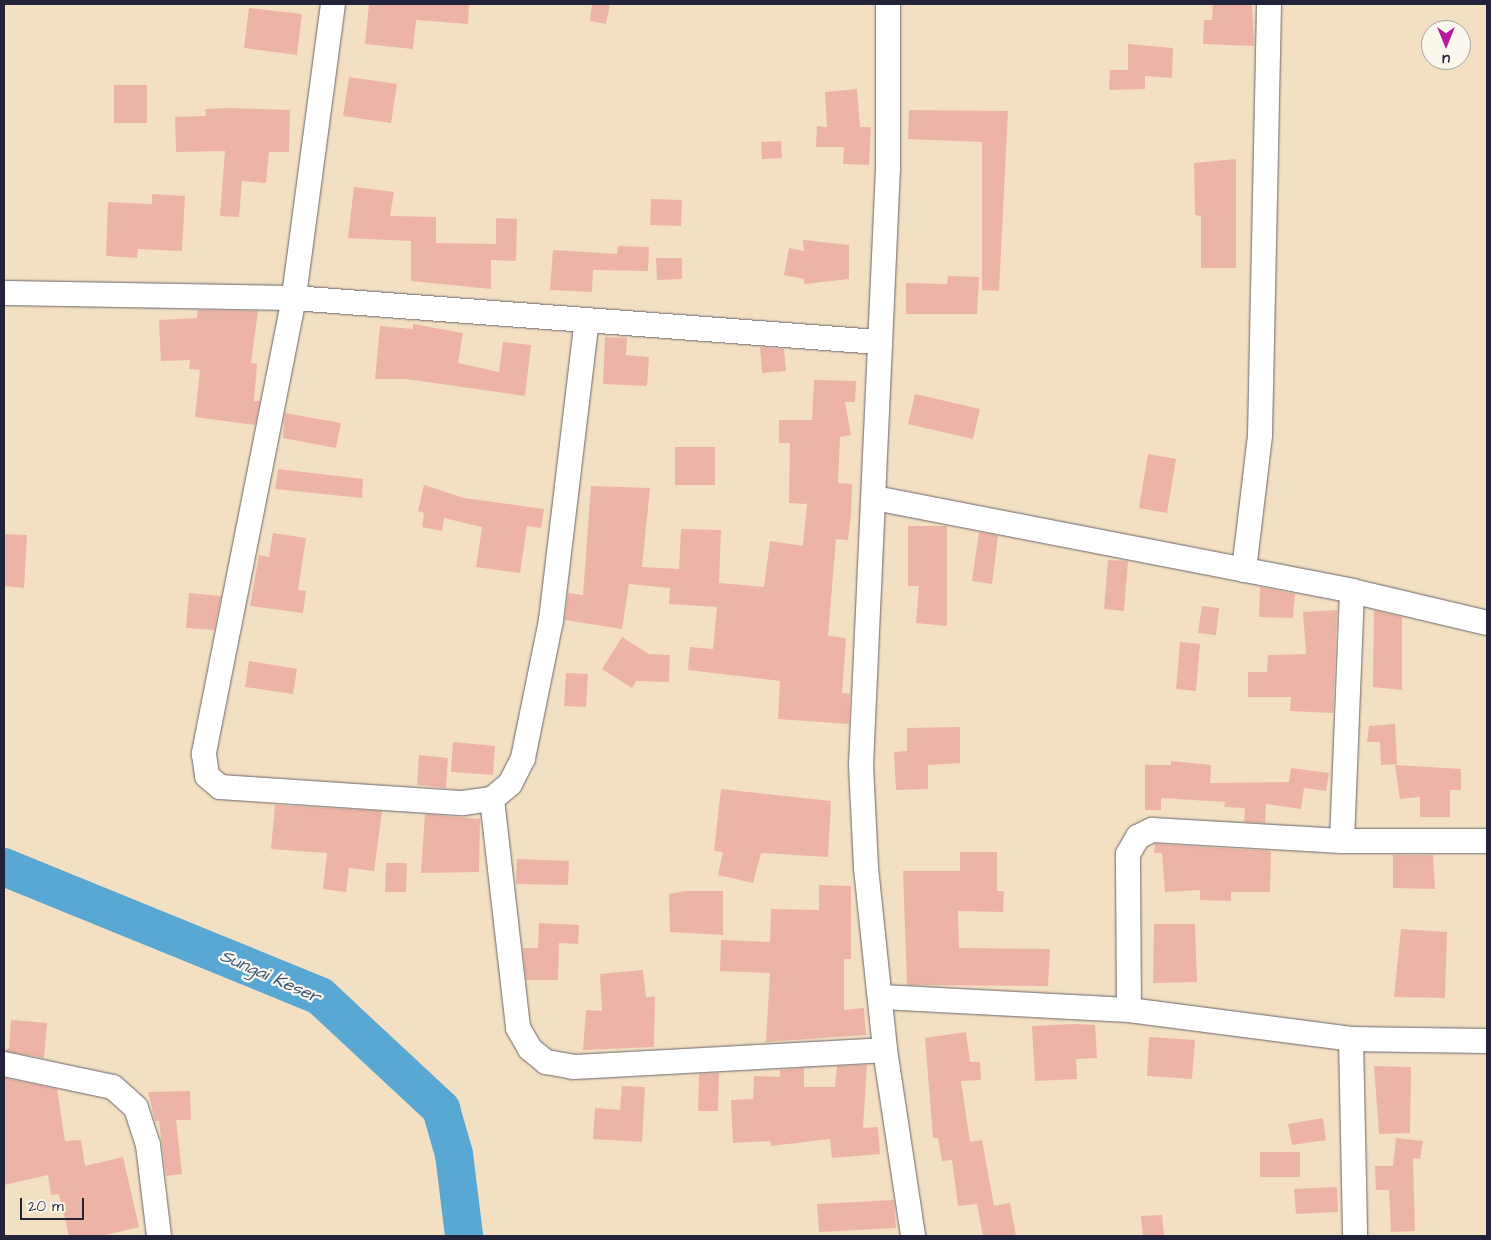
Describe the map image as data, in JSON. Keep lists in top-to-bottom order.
{
  "water": ["Sungai Keser"],
  "scale_bar": "20 m",
  "north": "bottom"
}
